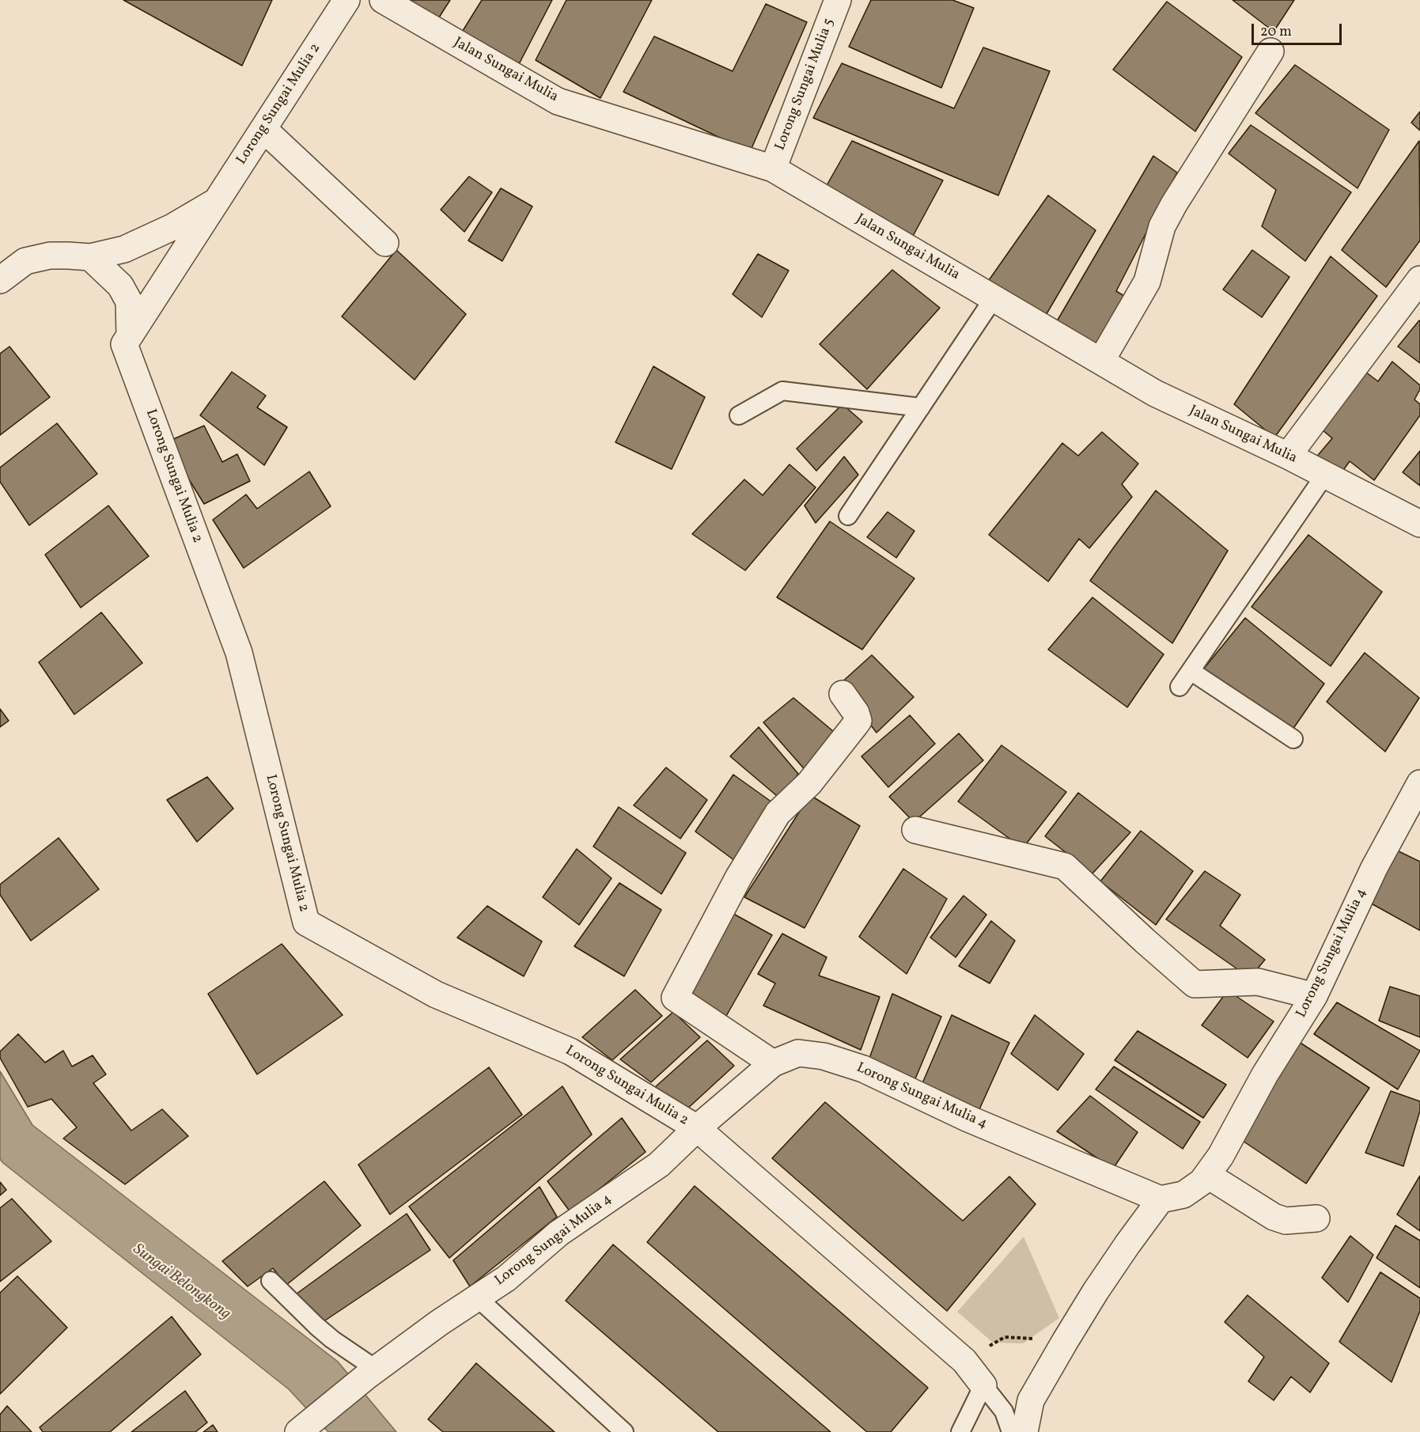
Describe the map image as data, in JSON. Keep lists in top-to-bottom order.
{
  "streets": {
    "street": [
      "Jalan Sungai Mulia",
      "Lorong Sungai Mulia 5",
      "Lorong Sungai Mulia 2",
      "Lorong Sungai Mulia 4"
    ]
  },
  "crossings": [
    ["Jalan Sungai Mulia", "Lorong Sungai Mulia 5"],
    ["Lorong Sungai Mulia 2", "Lorong Sungai Mulia 4"]
  ],
  "water": ["Sungai Belongkong"],
  "scale_bar": "20 m"
}
